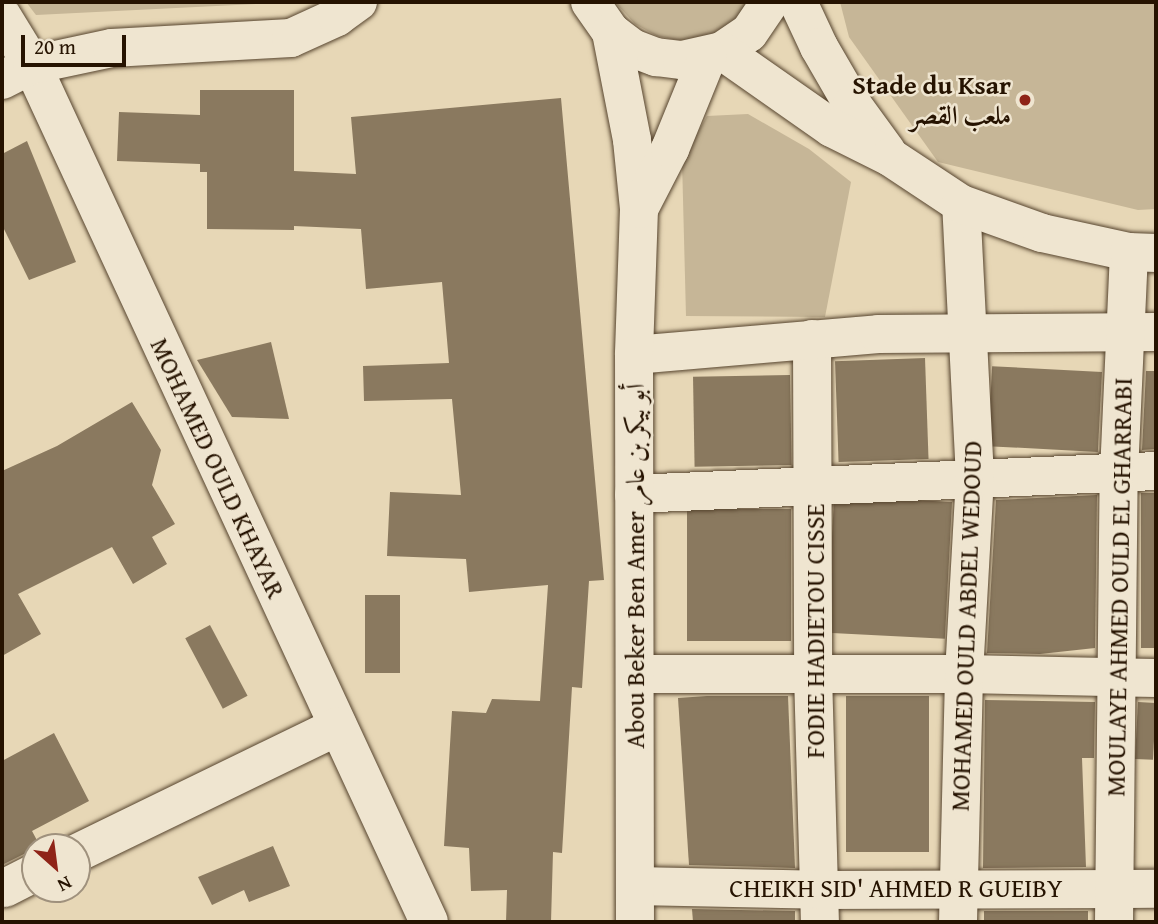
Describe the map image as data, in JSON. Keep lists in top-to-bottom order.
{
  "streets": {
    "street": [
      "MOHAMED OULD KHAYAR",
      "Abou Beker Ben Amer أبو بيكر بن عامر",
      "MOULAYE AHMED OULD EL GHARRABI",
      "MOHAMED OULD ABDEL WEDOUD",
      "FODIE HADIETOU CISSE",
      "CHEIKH SID' AHMED R GUEIBY"
    ]
  },
  "crossings": [
    ["Abou Beker Ben Amer أبو بيكر بن عامر", "CHEIKH SID' AHMED R GUEIBY"],
    ["MOULAYE AHMED OULD EL GHARRABI", "CHEIKH SID' AHMED R GUEIBY"],
    ["MOHAMED OULD ABDEL WEDOUD", "CHEIKH SID' AHMED R GUEIBY"],
    ["FODIE HADIETOU CISSE", "CHEIKH SID' AHMED R GUEIBY"]
  ],
  "places": ["Stade du Ksar ملعب القصر"],
  "scale_bar": "20 m",
  "north": "bottom right"
}
